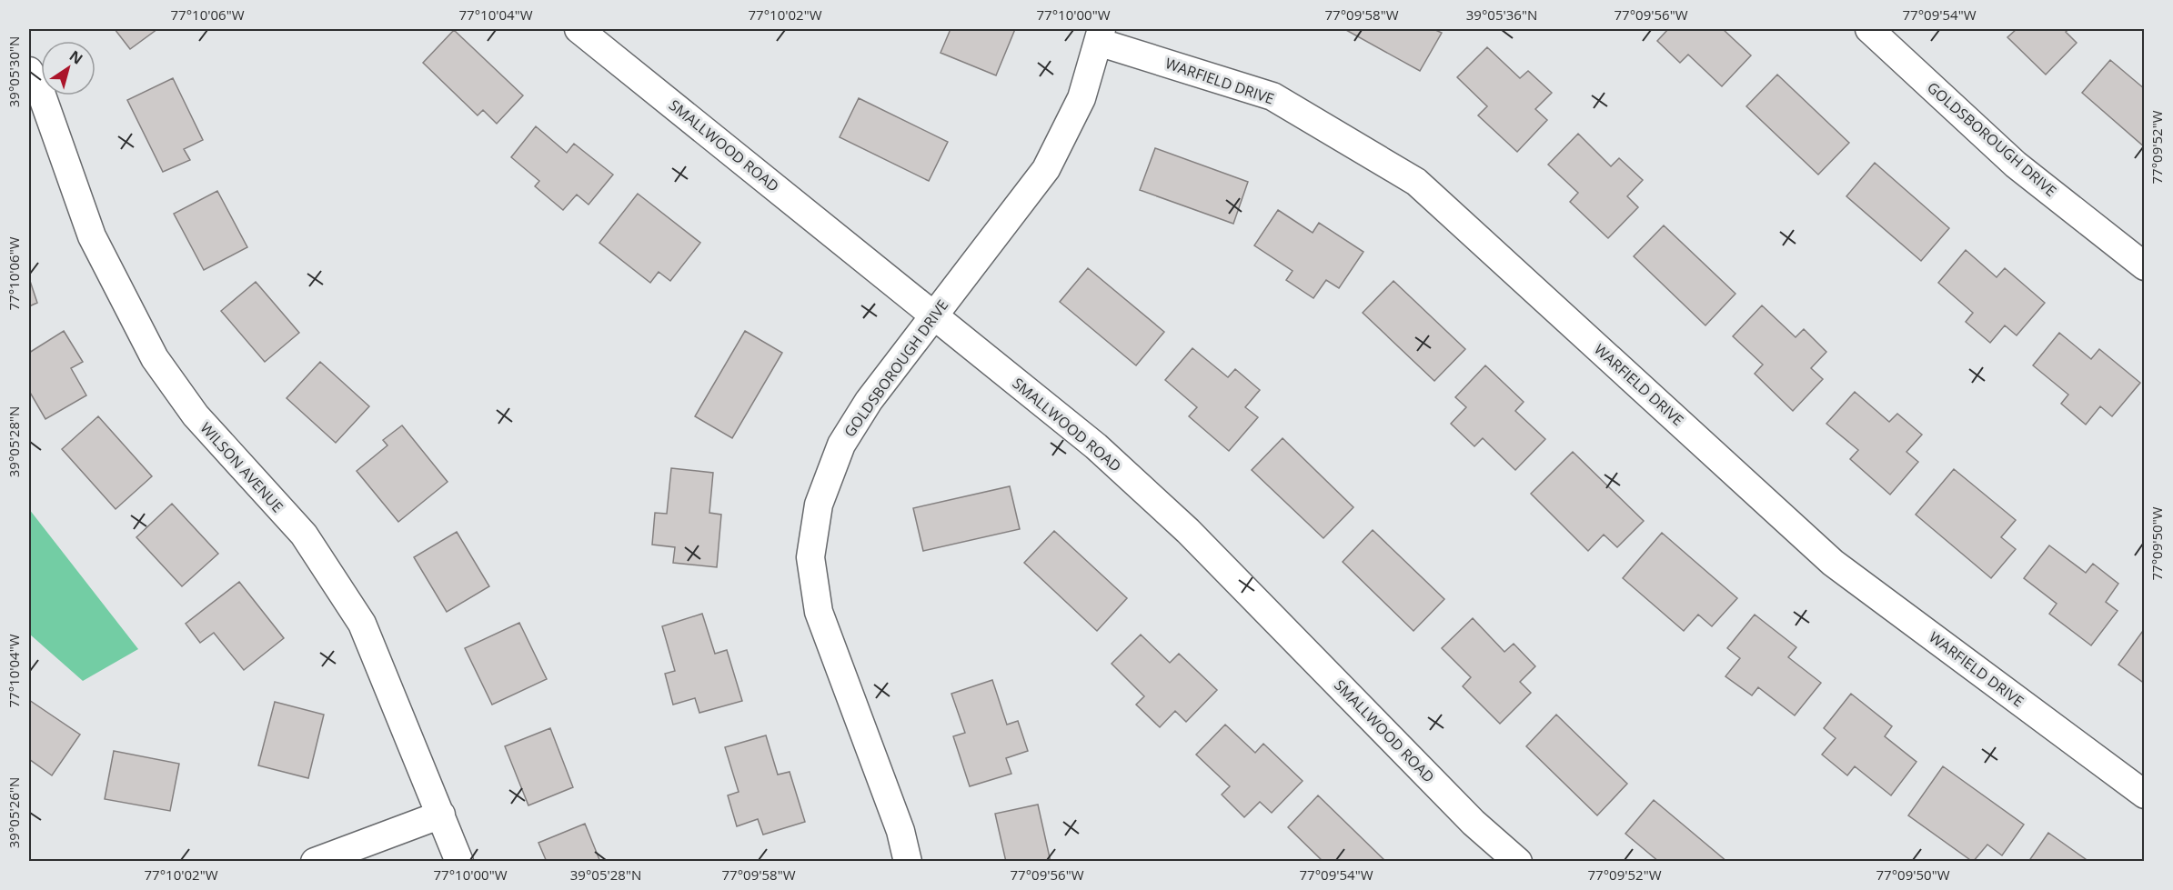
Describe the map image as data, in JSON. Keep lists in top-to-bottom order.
{
  "streets": {
    "street": [
      "WARFIELD DRIVE",
      "GOLDSBOROUGH DRIVE",
      "SMALLWOOD ROAD",
      "WILSON AVENUE"
    ]
  },
  "crossings": [
    ["WARFIELD DRIVE", "GOLDSBOROUGH DRIVE"],
    ["GOLDSBOROUGH DRIVE", "SMALLWOOD ROAD"]
  ],
  "north": "top right",
  "coordinates": [
    "77°10'06\"W",
    "77°10'04\"W",
    "77°10'02\"W",
    "77°10'00\"W",
    "77°09'58\"W",
    "39°05'36\"N",
    "77°09'56\"W",
    "77°09'54\"W",
    "39°05'30\"N",
    "77°09'52\"W",
    "39°05'28\"N",
    "77°09'50\"W",
    "39°05'26\"N"
  ]
}
